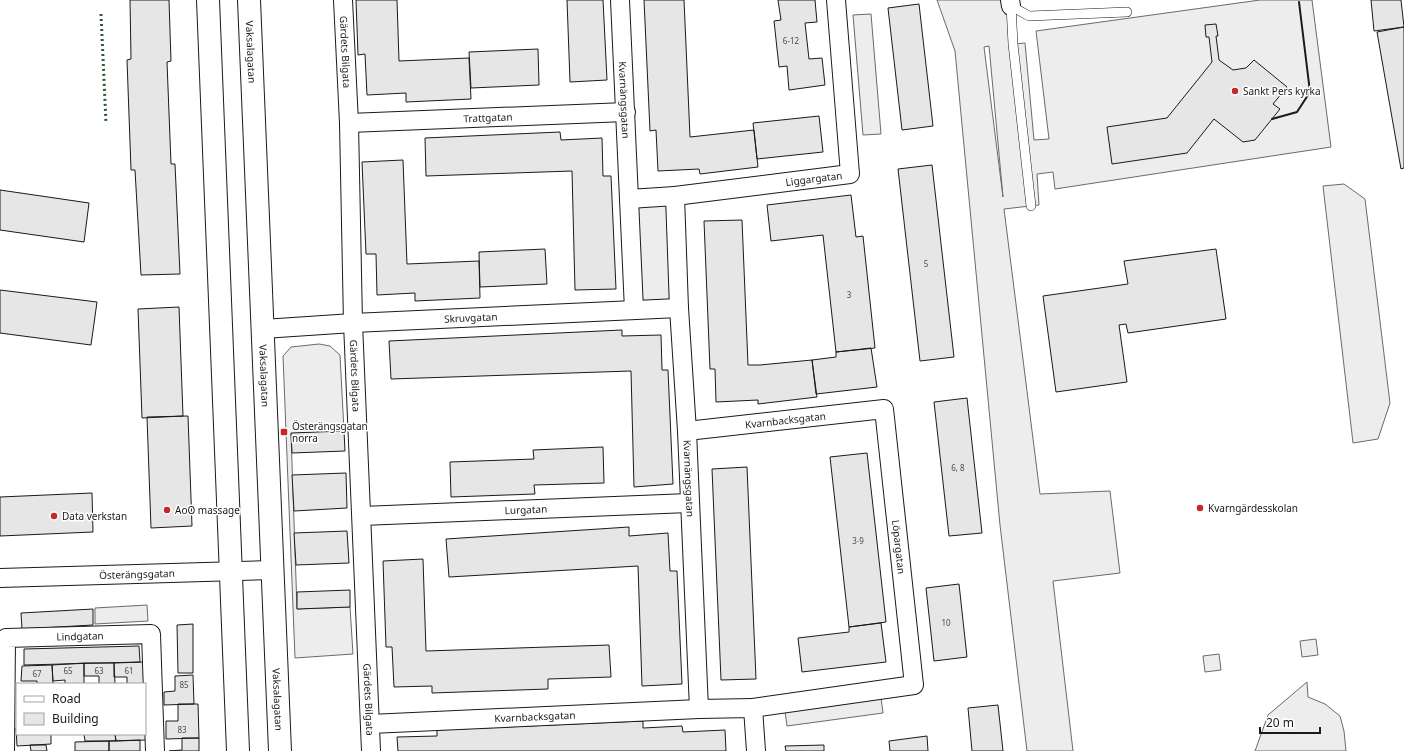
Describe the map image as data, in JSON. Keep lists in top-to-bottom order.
{
  "streets": {
    "main road": ["Vaksalagatan"],
    "street": [
      "Gärdets Bilgata",
      "Kvarnängsgatan",
      "Trattgatan",
      "Liggargatan",
      "Skruvgatan",
      "Kvarnbacksgatan",
      "Lurgatan",
      "Löpargatan",
      "Österängsgatan",
      "Lindgatan"
    ]
  },
  "crossings": [
    ["Vaksalagatan", "Skruvgatan"],
    ["Vaksalagatan", "Österängsgatan"],
    ["Gärdets Bilgata", "Trattgatan"],
    ["Gärdets Bilgata", "Skruvgatan"],
    ["Gärdets Bilgata", "Kvarnbacksgatan"],
    ["Gärdets Bilgata", "Lurgatan"],
    ["Kvarnängsgatan", "Trattgatan"],
    ["Kvarnängsgatan", "Liggargatan"],
    ["Kvarnängsgatan", "Skruvgatan"],
    ["Kvarnängsgatan", "Kvarnbacksgatan"],
    ["Kvarnängsgatan", "Lurgatan"],
    ["Kvarnbacksgatan", "Löpargatan"]
  ],
  "places": {
    "other": [
      "Sankt Pers kyrka",
      "Kvarngärdesskolan",
      "AoO massage",
      "Data verkstan"
    ],
    "transit": ["Österängsgatan norra"]
  },
  "house_numbers": [
    "6-12",
    "5",
    "3",
    "6, 8",
    "3-9",
    "10",
    "65",
    "63",
    "61",
    "67",
    "85",
    "83"
  ],
  "legend": ["Road", "Building"],
  "scale_bar": "20 m"
}
